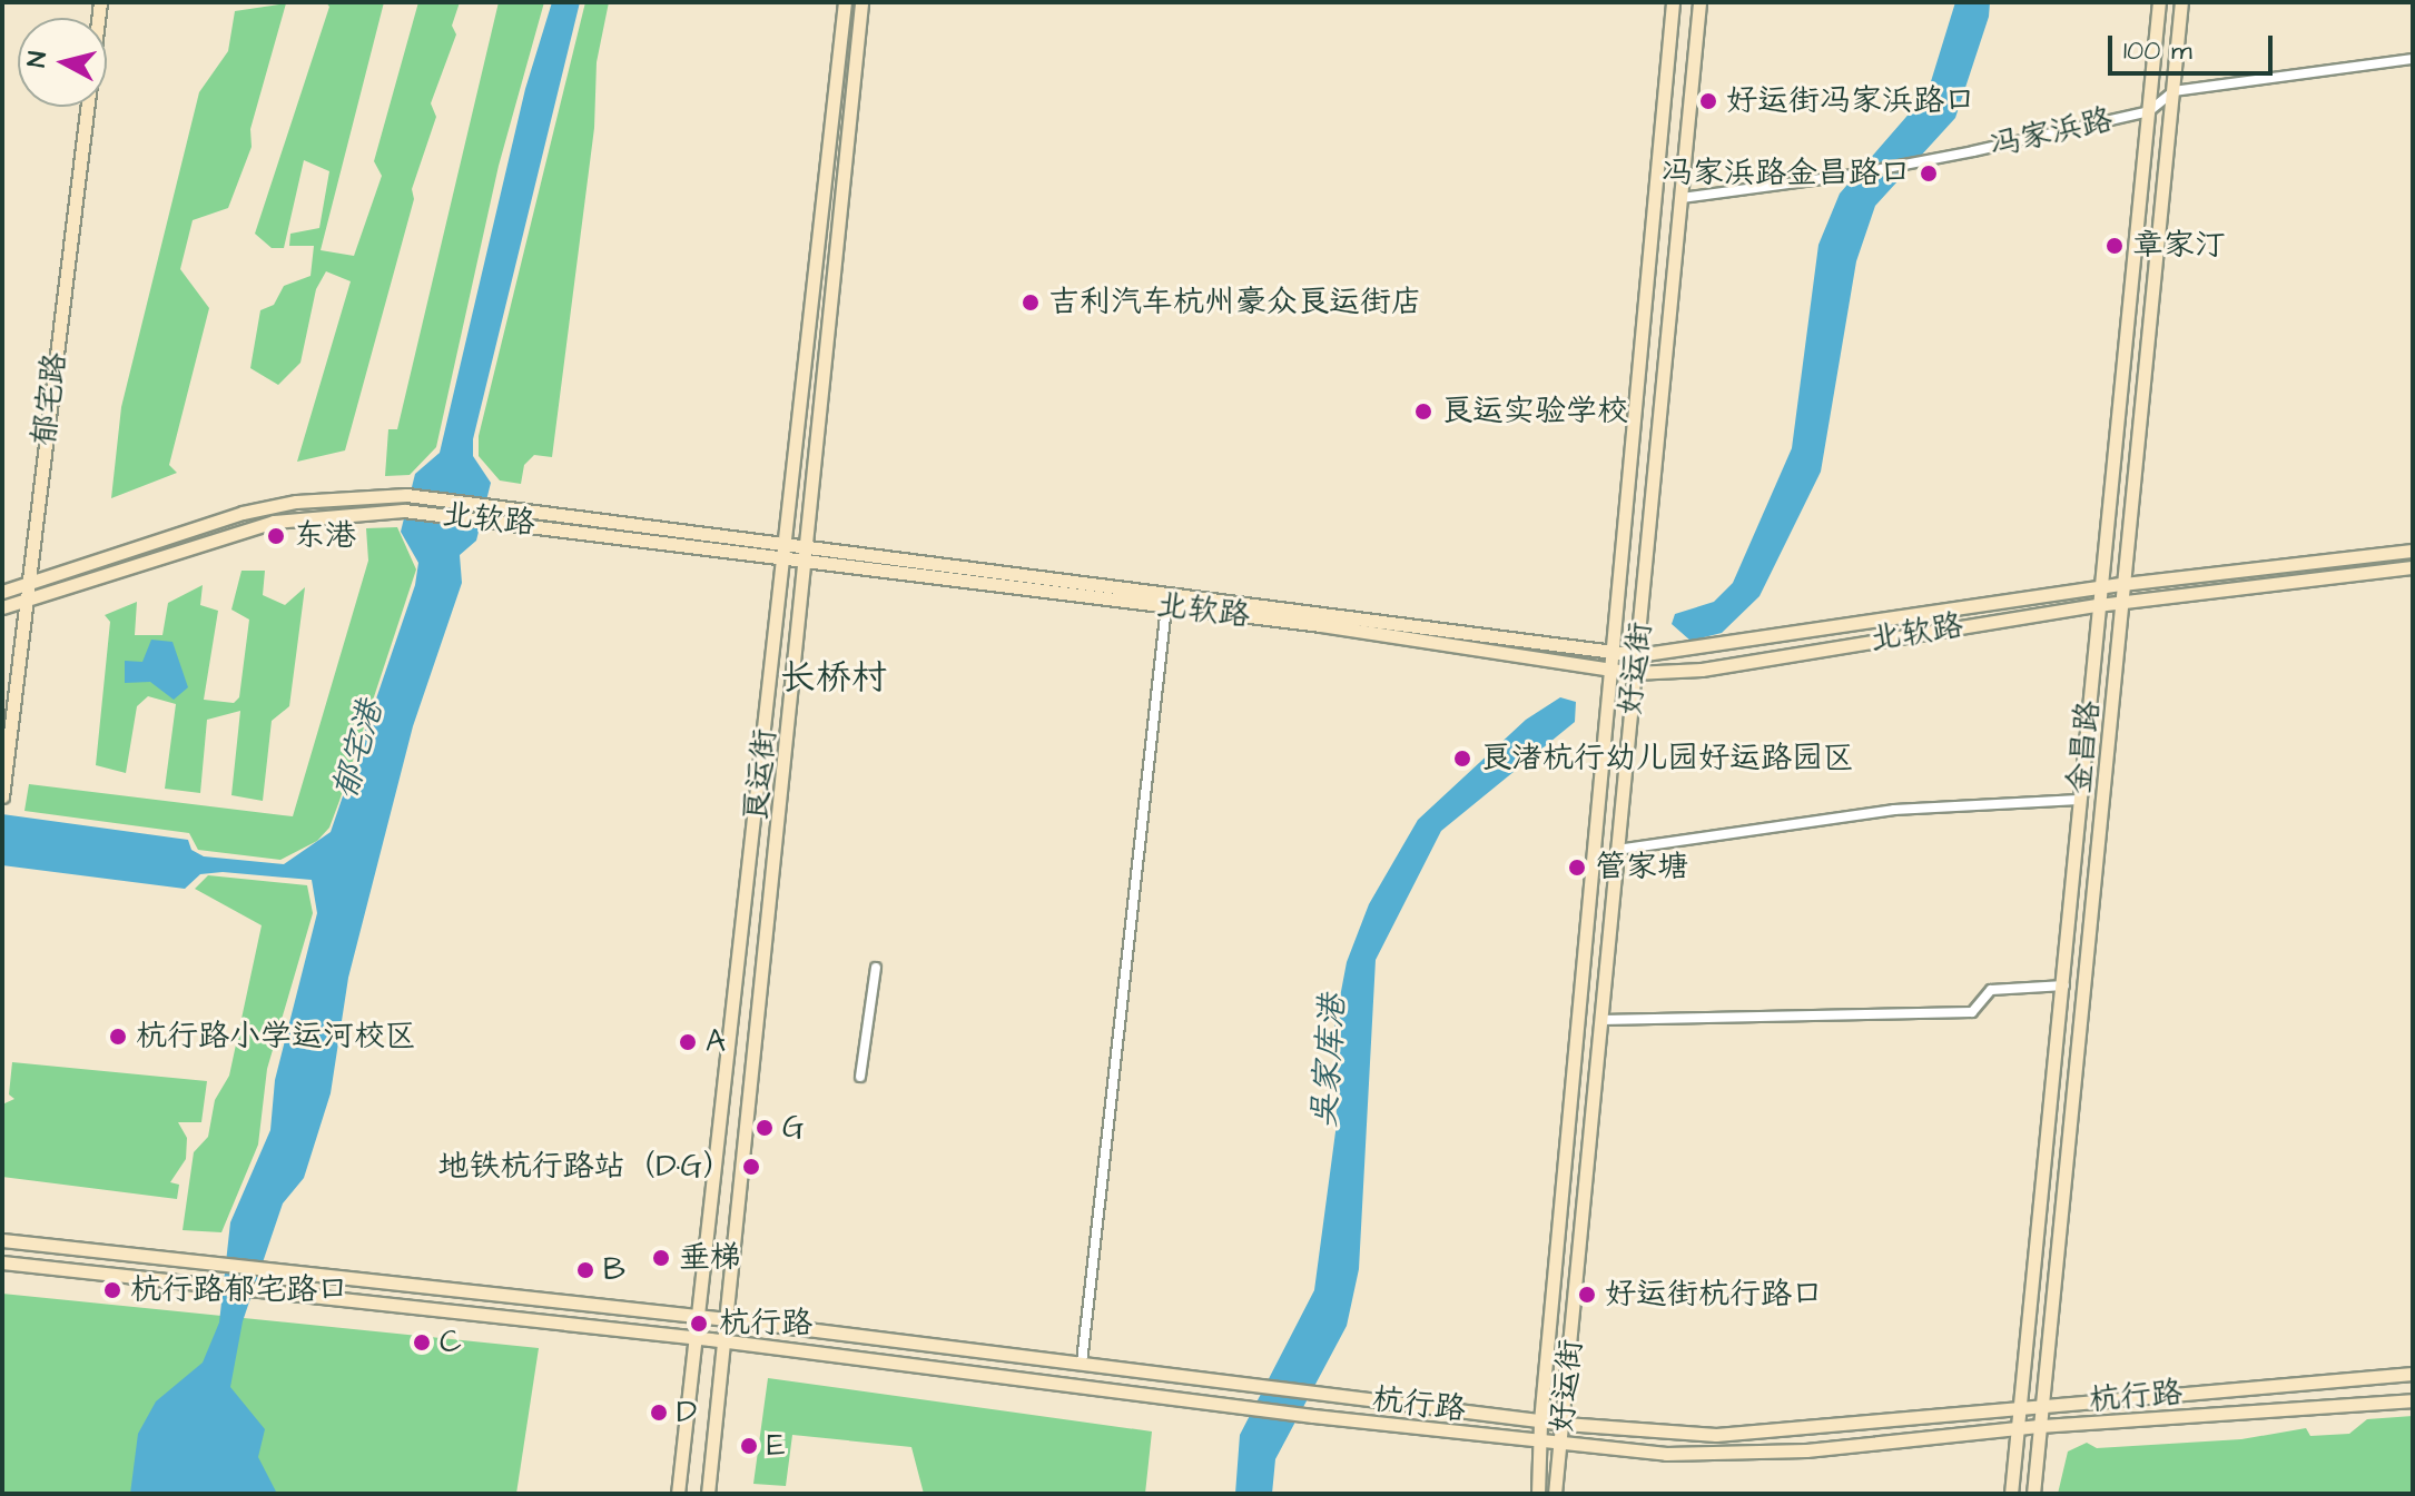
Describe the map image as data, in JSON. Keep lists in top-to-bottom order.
{
  "streets": {
    "main road": [
      "郁宅路",
      "北软路",
      "好运街",
      "金昌路",
      "良运街",
      "杭行路"
    ],
    "street": ["冯家浜路"]
  },
  "crossings": [
    ["冯家浜路", "好运街"],
    ["冯家浜路", "金昌路"],
    ["郁宅路", "北软路"],
    ["北软路", "好运街"],
    ["北软路", "金昌路"],
    ["北软路", "良运街"],
    ["好运街", "杭行路"],
    ["金昌路", "杭行路"],
    ["良运街", "杭行路"]
  ],
  "districts": ["长桥村"],
  "water": ["郁宅港", "吴家库港"],
  "places": [
    "好运街冯家浜路口",
    "冯家浜路金昌路口",
    "章家汀",
    "吉利汽车杭州豪众良运街店",
    "良运实验学校",
    "东港",
    "良渚杭行幼儿园好运路园区",
    "管家塘",
    "杭行路小学运河校区",
    "A",
    "G",
    "地铁杭行路站（D·G）",
    "垂梯",
    "B",
    "杭行路郁宅路口",
    "好运街杭行路口",
    "杭行路",
    "C",
    "D",
    "E"
  ],
  "scale_bar": "100 m",
  "north": "left"
}
